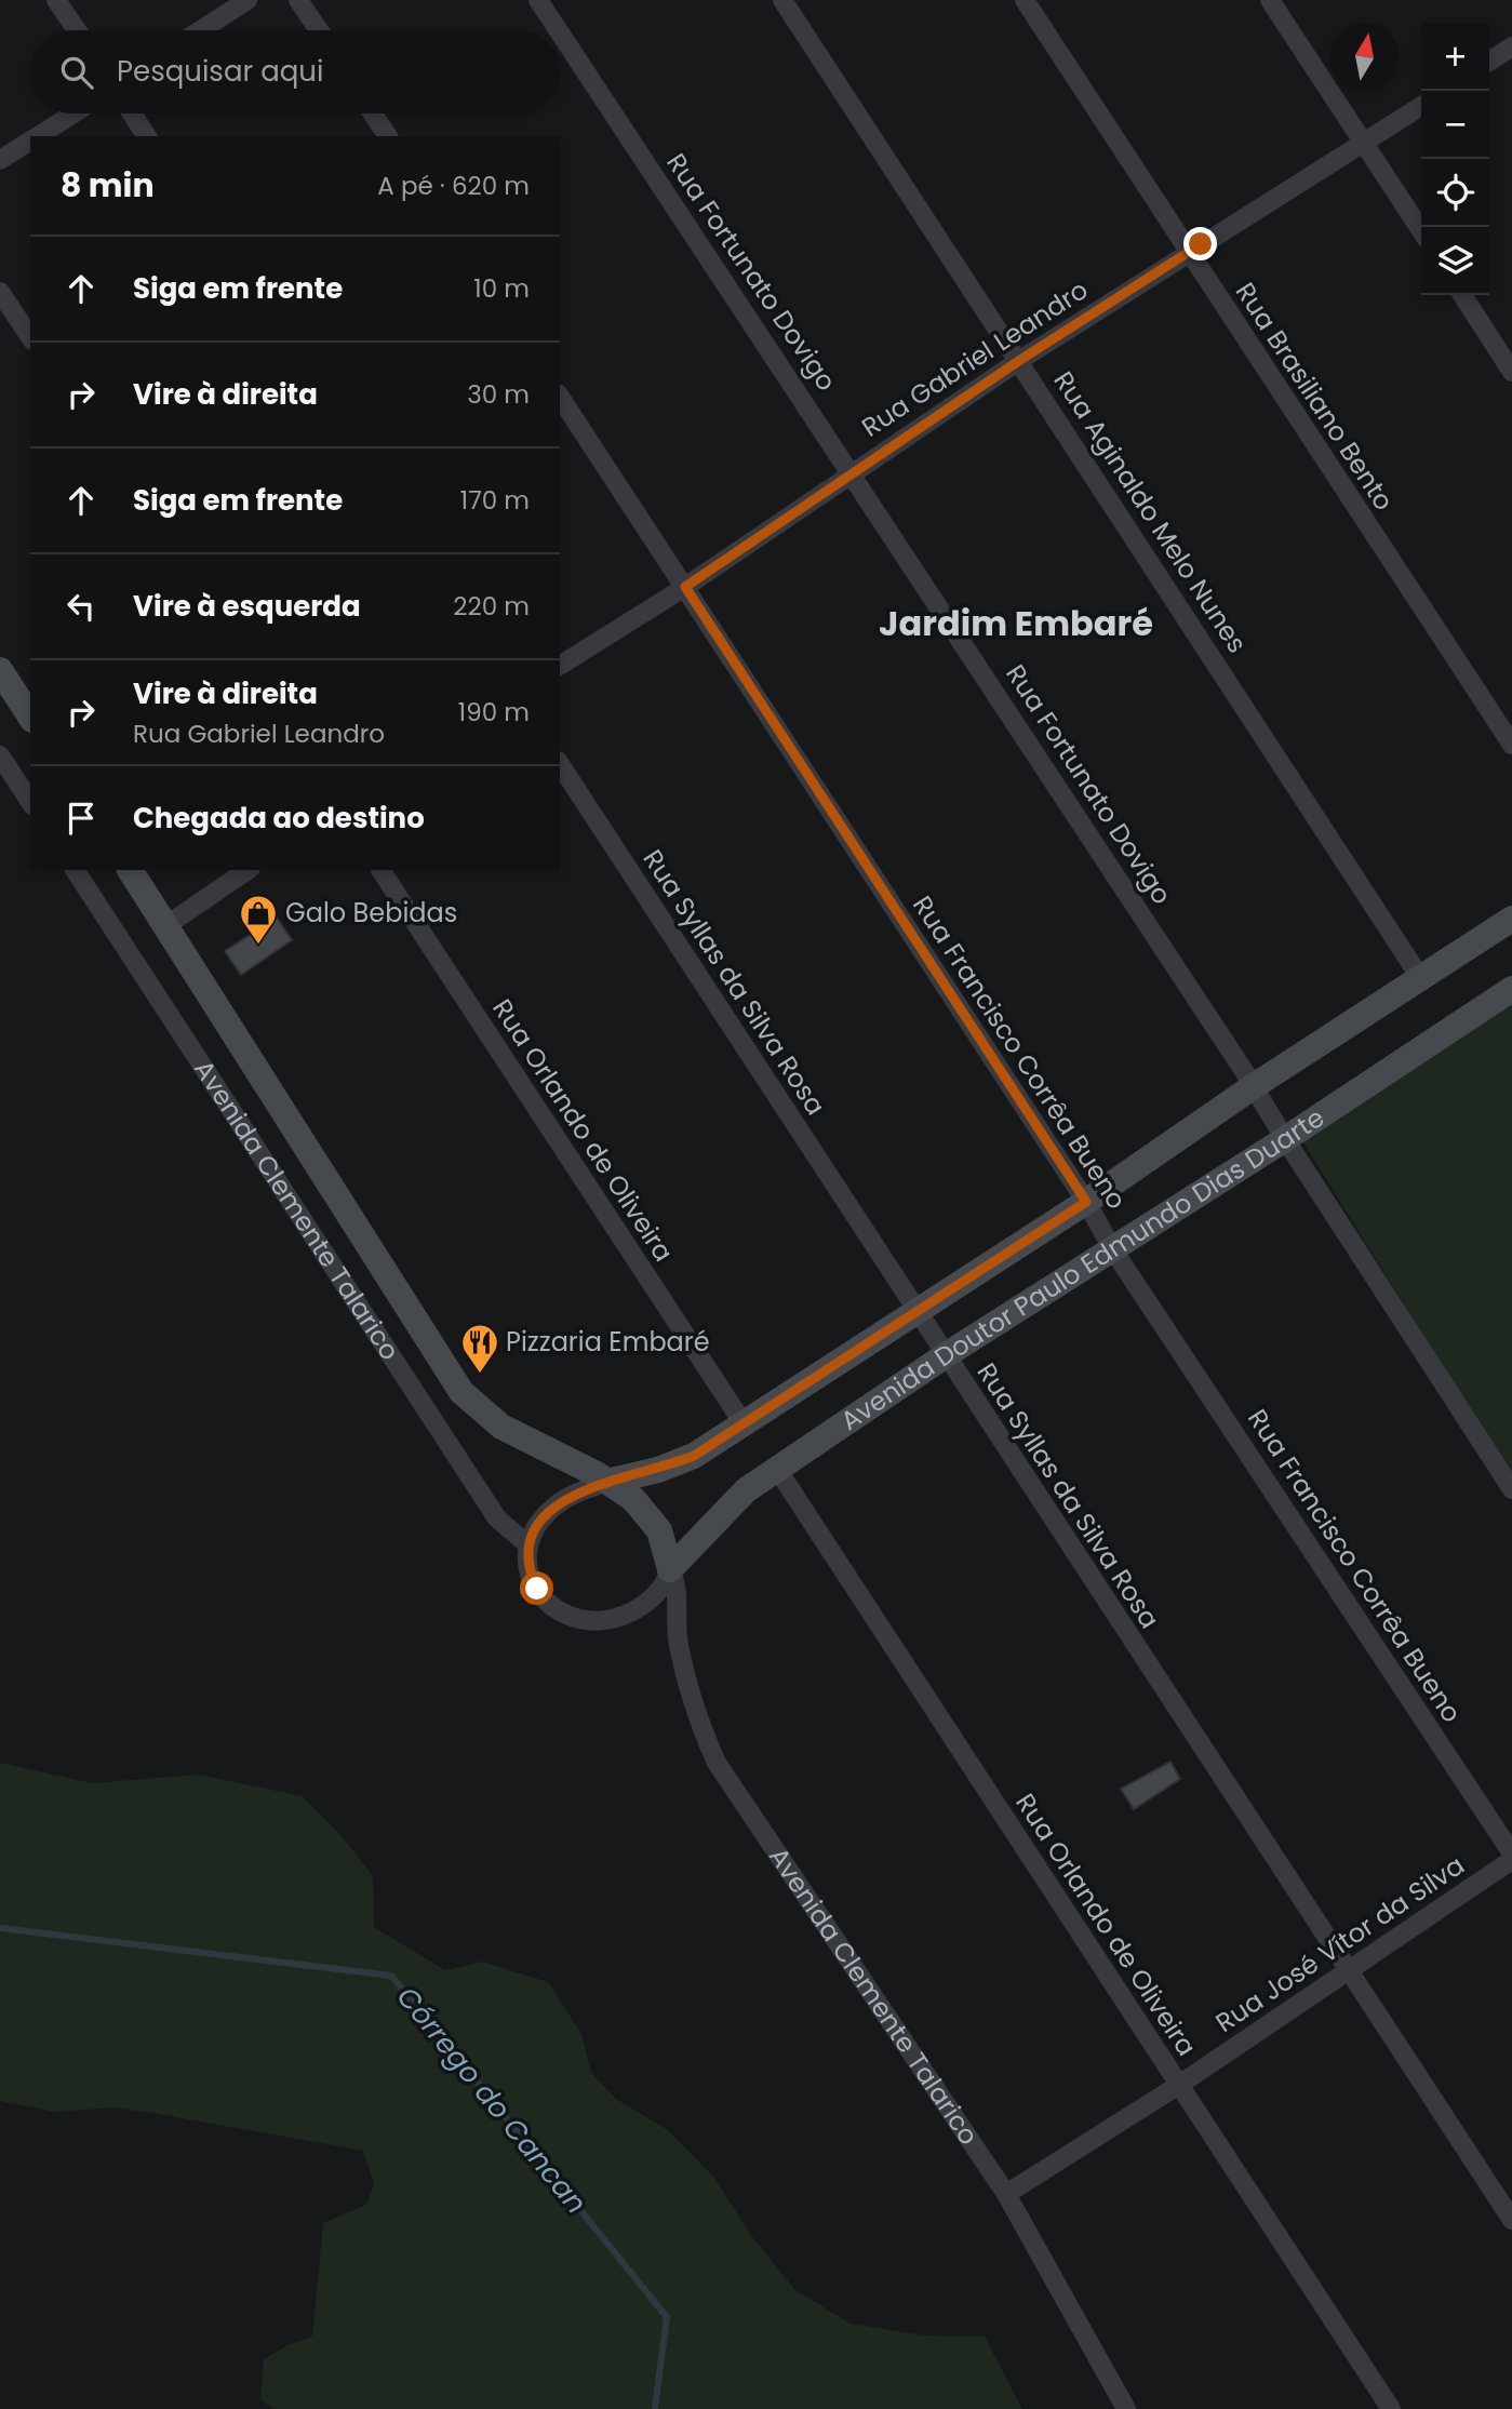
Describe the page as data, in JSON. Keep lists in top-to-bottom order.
{
  "streets": {
    "street": [
      "Rua Fortunato Dovigo",
      "Rua Gabriel Leandro",
      "Rua Brasiliano Bento",
      "Rua Aginaldo Melo Nunes",
      "Rua Syllas da Silva Rosa",
      "Rua Francisco Corrêa Bueno",
      "Rua Orlando de Oliveira",
      "Avenida Clemente Talarico",
      "Avenida Doutor Paulo Edmundo Dias Duarte",
      "Rua José Vítor da Silva"
    ]
  },
  "crossings": [
    ["Rua Fortunato Dovigo", "Rua Gabriel Leandro"],
    ["Rua Fortunato Dovigo", "Avenida Doutor Paulo Edmundo Dias Duarte"],
    ["Rua Gabriel Leandro", "Rua Brasiliano Bento"],
    ["Rua Gabriel Leandro", "Rua Aginaldo Melo Nunes"],
    ["Rua Gabriel Leandro", "Rua Francisco Corrêa Bueno"],
    ["Rua Aginaldo Melo Nunes", "Avenida Doutor Paulo Edmundo Dias Duarte"],
    ["Rua Syllas da Silva Rosa", "Avenida Doutor Paulo Edmundo Dias Duarte"],
    ["Rua Syllas da Silva Rosa", "Rua José Vítor da Silva"],
    ["Rua Francisco Corrêa Bueno", "Avenida Doutor Paulo Edmundo Dias Duarte"],
    ["Rua Francisco Corrêa Bueno", "Rua José Vítor da Silva"],
    ["Rua Orlando de Oliveira", "Avenida Doutor Paulo Edmundo Dias Duarte"],
    ["Rua Orlando de Oliveira", "Rua José Vítor da Silva"],
    ["Avenida Clemente Talarico", "Avenida Doutor Paulo Edmundo Dias Duarte"],
    ["Avenida Clemente Talarico", "Rua José Vítor da Silva"]
  ],
  "districts": ["Jardim Embaré"],
  "water": ["Córrego do Cancan"],
  "places": {
    "shop": ["Galo Bebidas"],
    "restaurant": ["Pizzaria Embaré"]
  },
  "north": "top",
  "page": {
    "map_buttons": ["+", "−"],
    "search": "Pesquisar aqui",
    "heading": ["8 min", "A pé · 620 m"],
    "list": [
      ["Siga em frente", "10 m"],
      ["Vire à direita", "30 m"],
      ["Siga em frente", "170 m"],
      ["Vire à esquerda", "220 m"],
      ["Vire à direita", "Rua Gabriel Leandro", "190 m"],
      "Chegada ao destino"
    ]
  }
}
